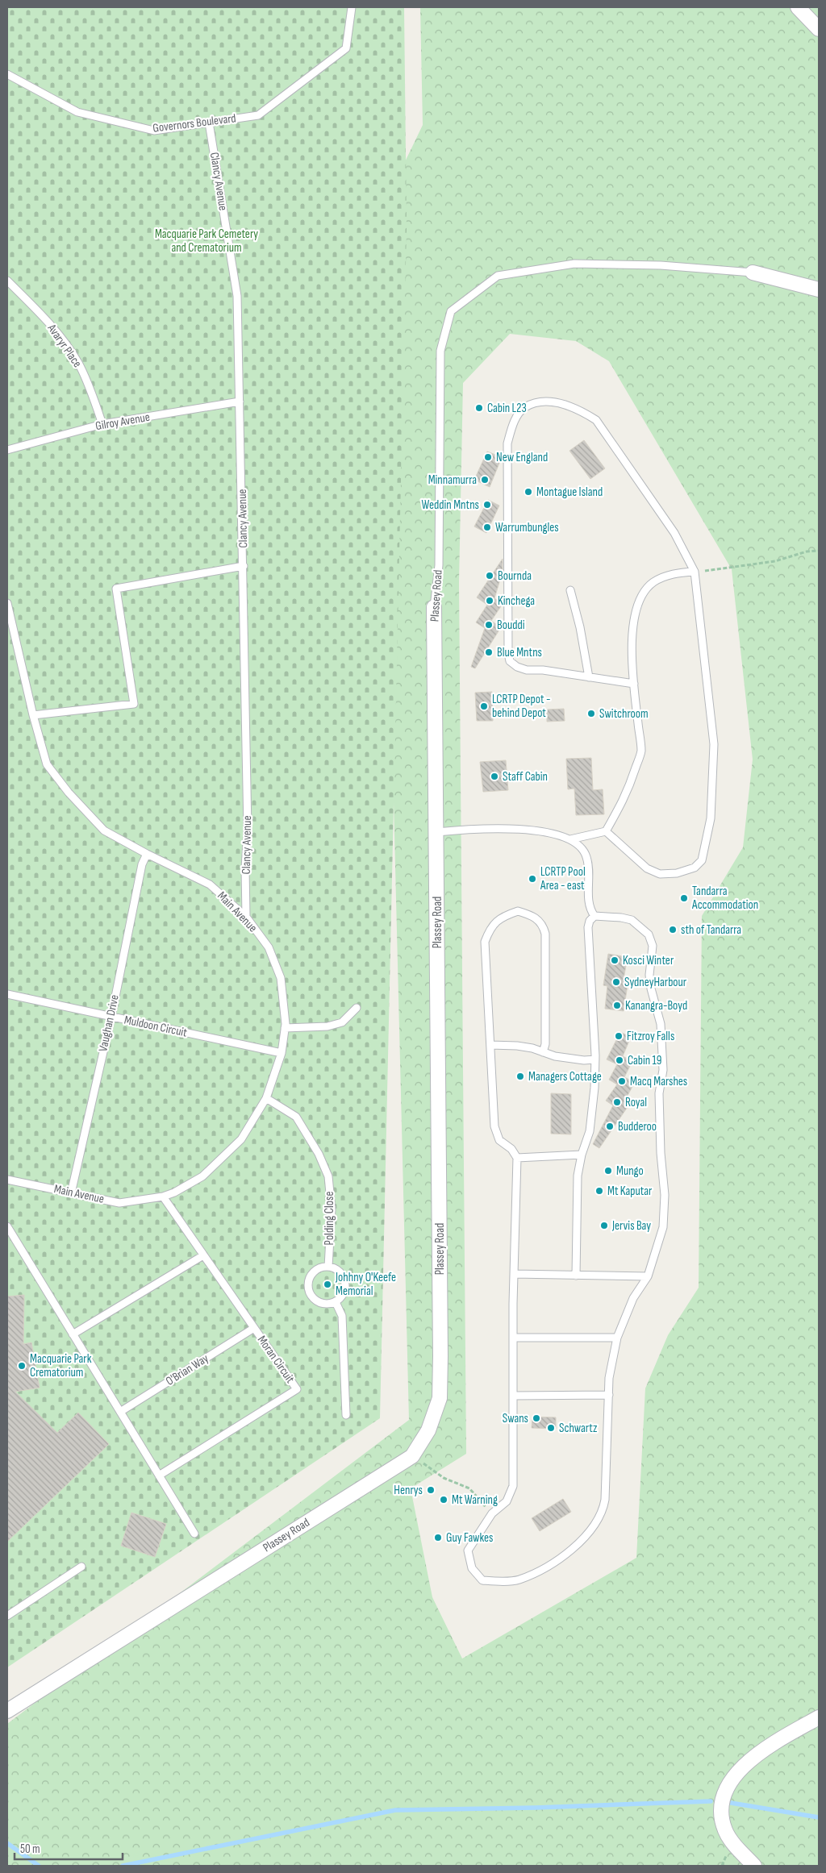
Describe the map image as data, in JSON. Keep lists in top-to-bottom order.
{
  "streets": {
    "street": ["Plassey Road"],
    "lane": [
      "Governors Boulevard",
      "Clancy Avenue",
      "Avaryr Place",
      "Gilroy Avenue",
      "Main Avenue",
      "Vaughan Drive",
      "Muldoon Circuit",
      "Polding Close",
      "Moran Circuit",
      "O'Brian Way"
    ]
  },
  "crossings": [
    ["Governors Boulevard", "Clancy Avenue"],
    ["Clancy Avenue", "Gilroy Avenue"],
    ["Clancy Avenue", "Main Avenue"],
    ["Avaryr Place", "Gilroy Avenue"],
    ["Main Avenue", "Vaughan Drive"],
    ["Main Avenue", "Muldoon Circuit"],
    ["Main Avenue", "Polding Close"],
    ["Main Avenue", "Moran Circuit"],
    ["Vaughan Drive", "Muldoon Circuit"],
    ["Moran Circuit", "O'Brian Way"]
  ],
  "parks": ["Macquarie Park Cemetery and Crematorium"],
  "places": [
    "Cabin L23",
    "New England",
    "Minnamurra",
    "Montague Island",
    "Weddin Mntns",
    "Warrumbungles",
    "Bournda",
    "Kinchega",
    "Bouddi",
    "Blue Mntns",
    "LCRTP Depot - behind Depot",
    "Switchroom",
    "Staff Cabin",
    "LCRTP Pool Area - east",
    "Tandarra Accommodation",
    "sth of Tandarra",
    "Kosci Winter",
    "SydneyHarbour",
    "Kanangra-Boyd",
    "Fitzroy Falls",
    "Cabin 19",
    "Managers Cottage",
    "Macq Marshes",
    "Royal",
    "Budderoo",
    "Mungo",
    "Mt Kaputar",
    "Jervis Bay",
    "Johhny O'Keefe Memorial",
    "Macquarie Park Crematorium",
    "Swans",
    "Schwartz",
    "Henrys",
    "Mt Warning",
    "Guy Fawkes"
  ],
  "scale_bar": "50 m"
}
